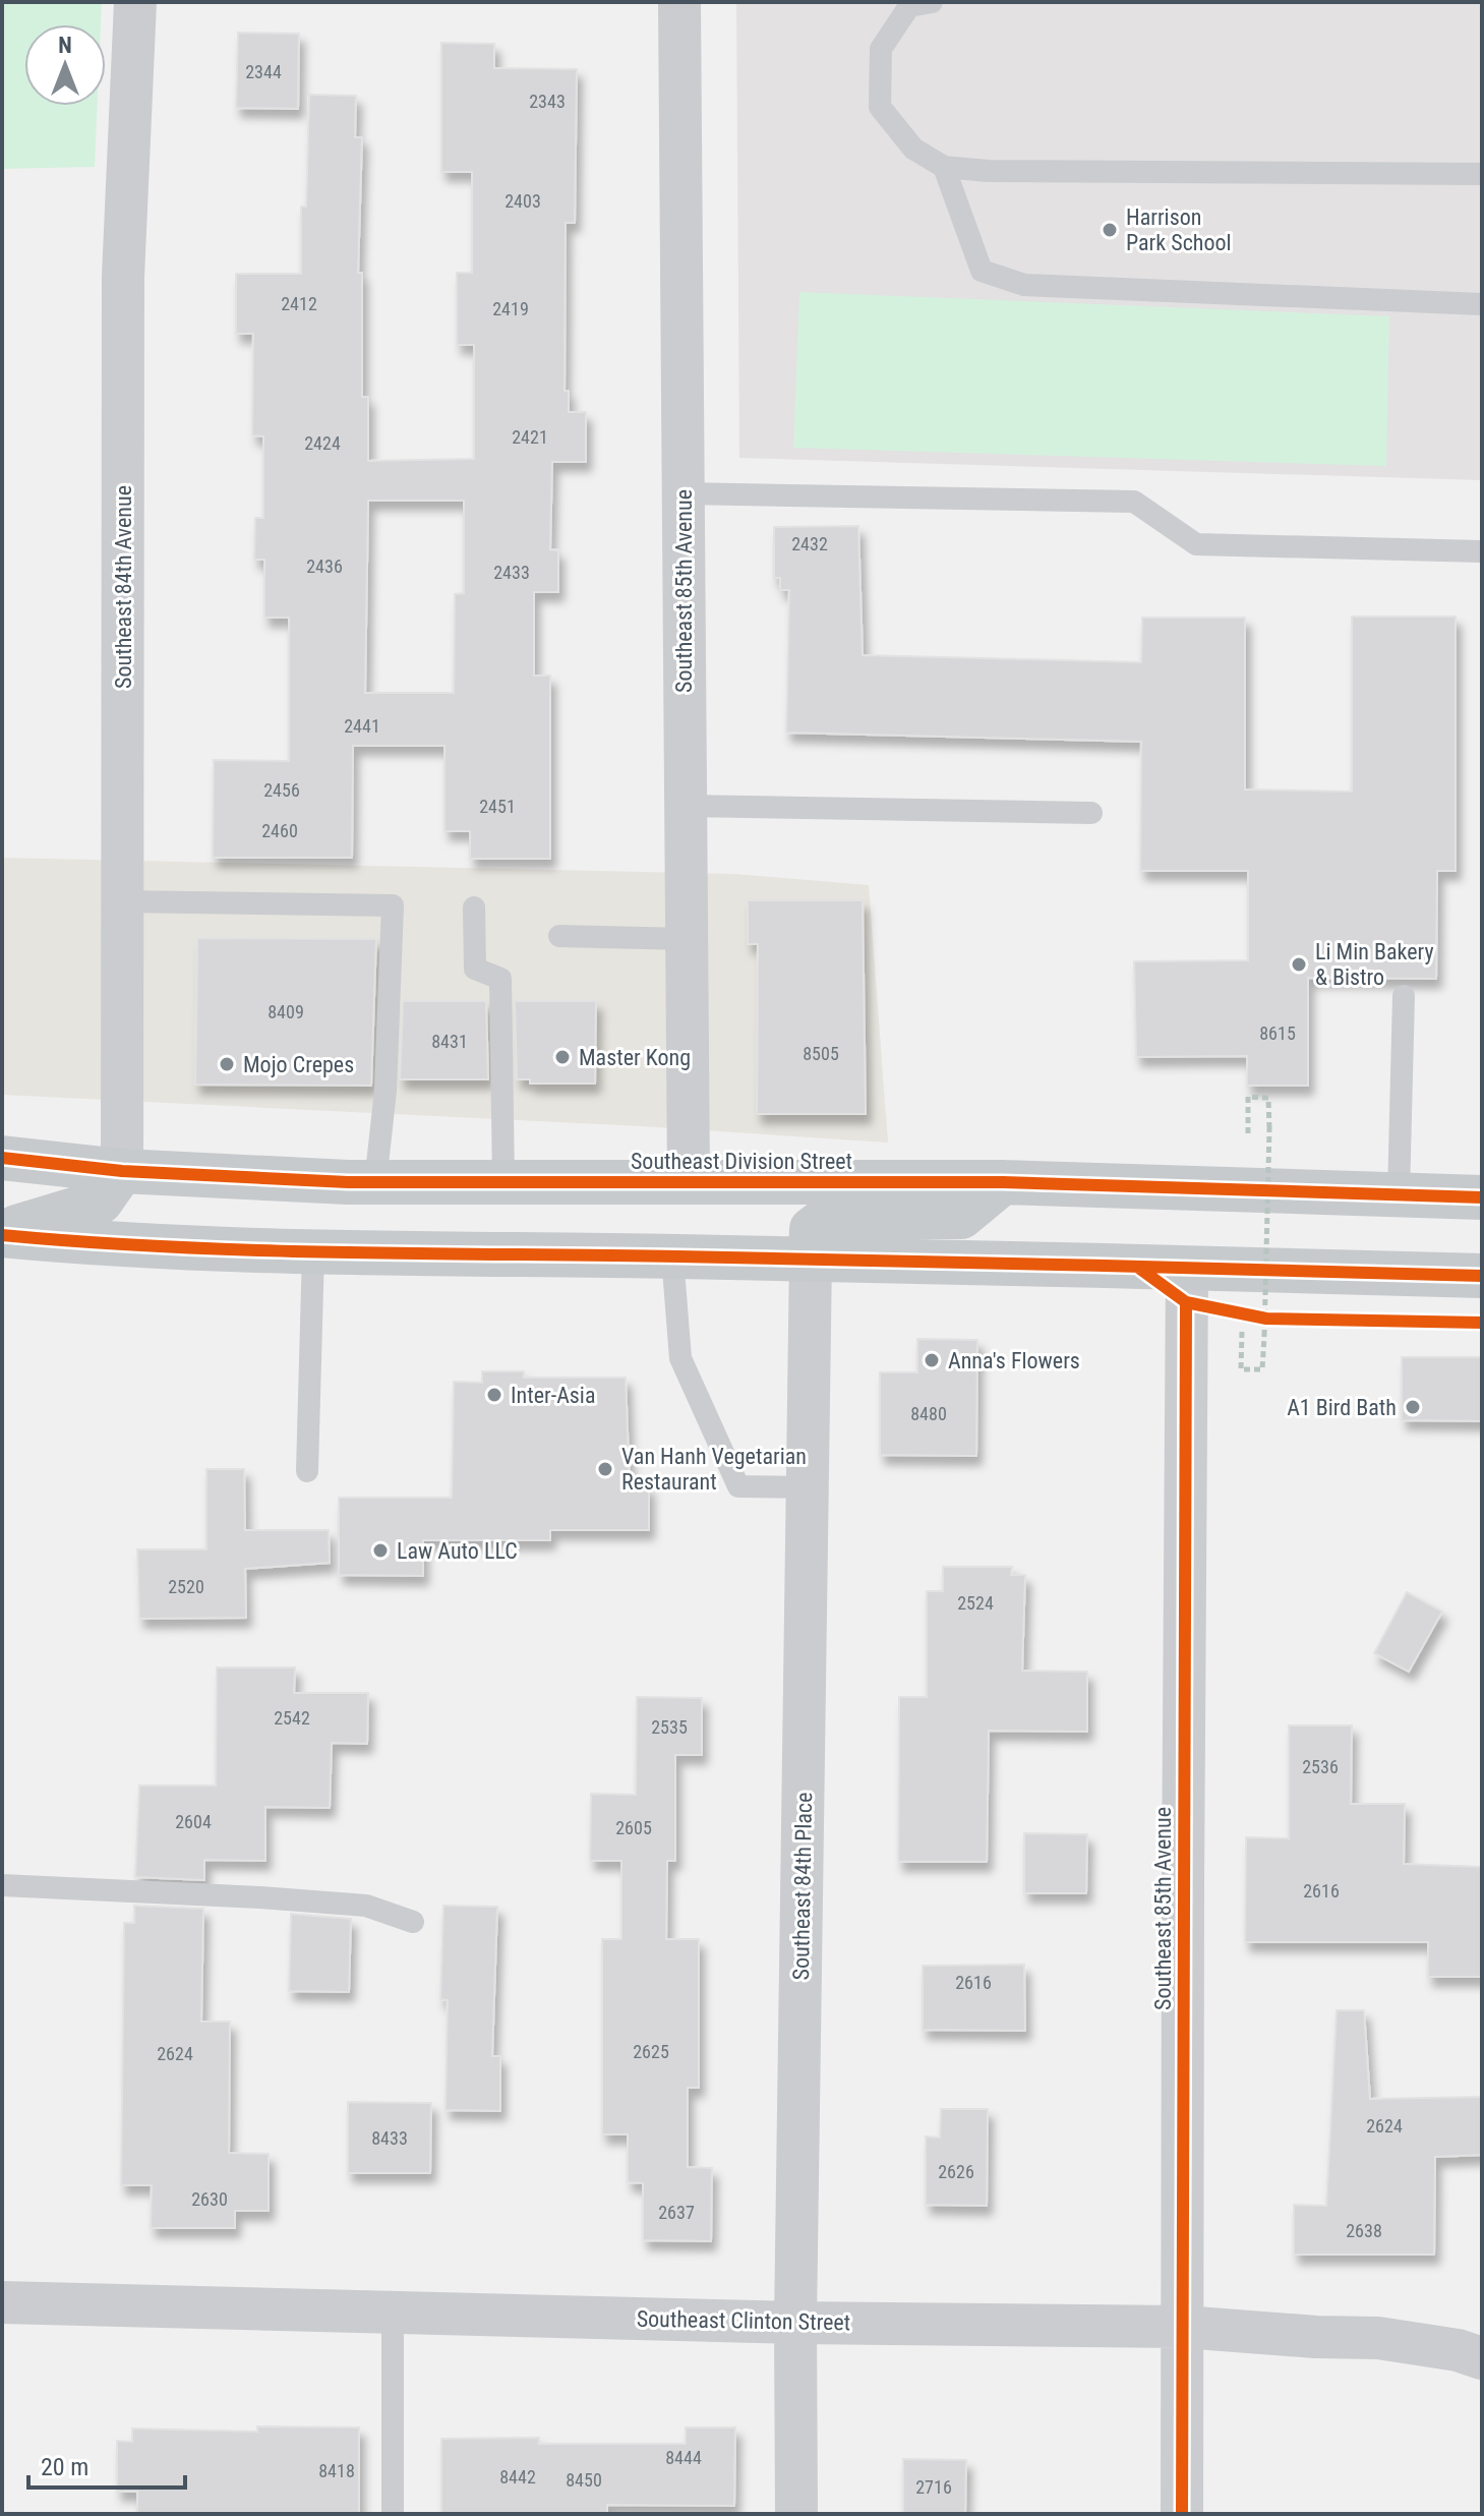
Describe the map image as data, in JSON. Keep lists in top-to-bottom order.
{
  "streets": {
    "main road": ["Southeast Division Street"],
    "street": [
      "Southeast 84th Avenue",
      "Southeast 85th Avenue",
      "Southeast 84th Place",
      "Southeast Clinton Street"
    ]
  },
  "crossings": [
    ["Southeast 84th Avenue", "Southeast Division Street"],
    ["Southeast 85th Avenue", "Southeast Division Street"],
    ["Southeast 85th Avenue", "Southeast Clinton Street"],
    ["Southeast 84th Place", "Southeast Clinton Street"]
  ],
  "places": [
    "Harrison Park School",
    "Li Min Bakery & Bistro",
    "Master Kong",
    "Mojo Crepes",
    "Anna's Flowers",
    "Inter-Asia",
    "A1 Bird Bath",
    "Van Hanh Vegetarian Restaurant",
    "Law Auto LLC"
  ],
  "house_numbers": [
    "2344",
    "2343",
    "2403",
    "2412",
    "2419",
    "2421",
    "2424",
    "2432",
    "2436",
    "2433",
    "2441",
    "2456",
    "2451",
    "2460",
    "8409",
    "8615",
    "8431",
    "8505",
    "8480",
    "2520",
    "2524",
    "2542",
    "2535",
    "2536",
    "2604",
    "2605",
    "2616",
    "2616",
    "2625",
    "2624",
    "2624",
    "8433",
    "2626",
    "2630",
    "2637",
    "2638",
    "8444",
    "8418",
    "8442",
    "8450",
    "2716"
  ],
  "scale_bar": "20 m",
  "north": "top"
}
